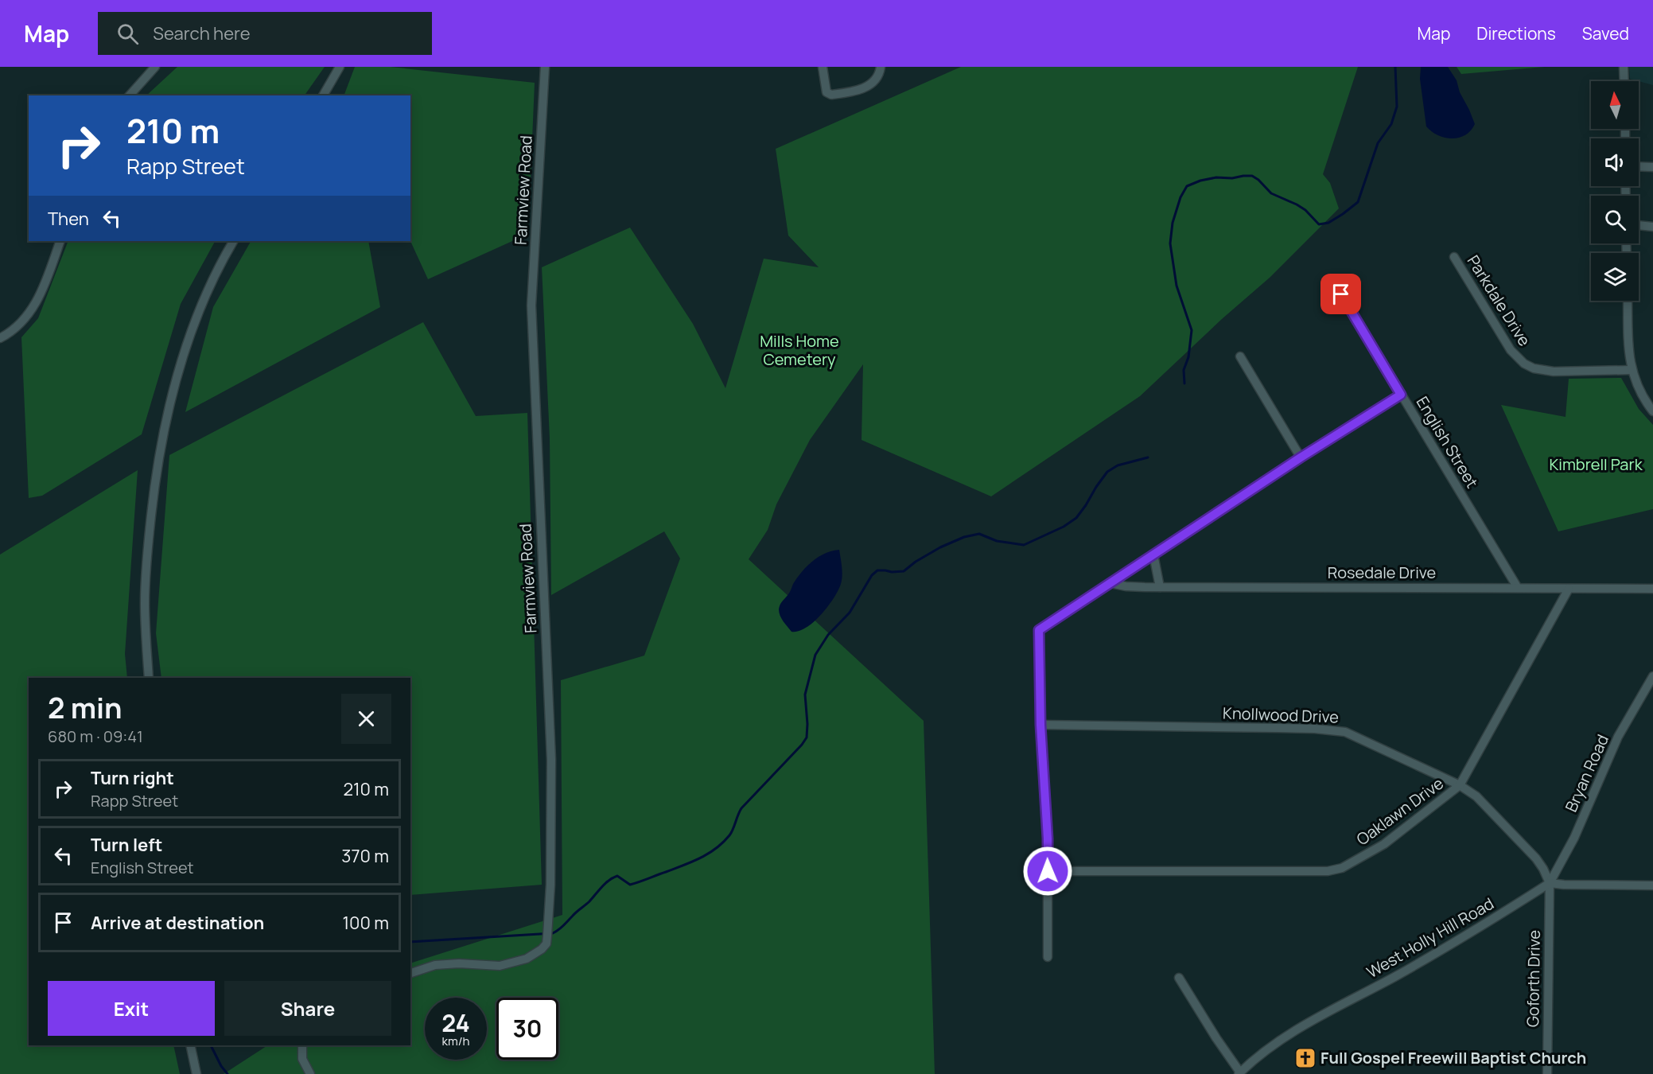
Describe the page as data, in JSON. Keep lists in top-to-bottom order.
{
  "streets": {
    "street": [
      "Farmview Road",
      "Parkdale Drive",
      "English Street",
      "Rosedale Drive",
      "Knollwood Drive",
      "Bryan Road",
      "Oaklawn Drive",
      "West Holly Hill Road",
      "Goforth Drive"
    ]
  },
  "crossings": [
    ["English Street", "Rosedale Drive"],
    ["Rosedale Drive", "Oaklawn Drive"],
    ["Knollwood Drive", "Bryan Road"],
    ["Knollwood Drive", "Oaklawn Drive"],
    ["Knollwood Drive", "West Holly Hill Road"],
    ["Knollwood Drive", "Goforth Drive"],
    ["Bryan Road", "West Holly Hill Road"],
    ["Bryan Road", "Goforth Drive"],
    ["West Holly Hill Road", "Goforth Drive"]
  ],
  "parks": ["Mills Home Cemetery", "Kimbrell Park"],
  "places": {
    "church": ["Full Gospel Freewill Baptist Church"]
  },
  "north": "top",
  "page": {
    "header": "Map",
    "search": "Search here",
    "nav": ["Map", "Directions", "Saved"],
    "turn": ["210 m", "Rapp Street"],
    "then": "Then",
    "heading": ["2 min", "680 m · 09:41"],
    "list": [
      {
        "name": "Turn right",
        "note": "Rapp Street",
        "value": "210 m"
      },
      {
        "name": "Turn left",
        "note": "English Street",
        "value": "370 m"
      },
      {
        "name": "Arrive at destination",
        "value": "100 m"
      }
    ],
    "buttons": ["Exit", "Share"],
    "speed": "24 km/h",
    "limit": "30"
  }
}
